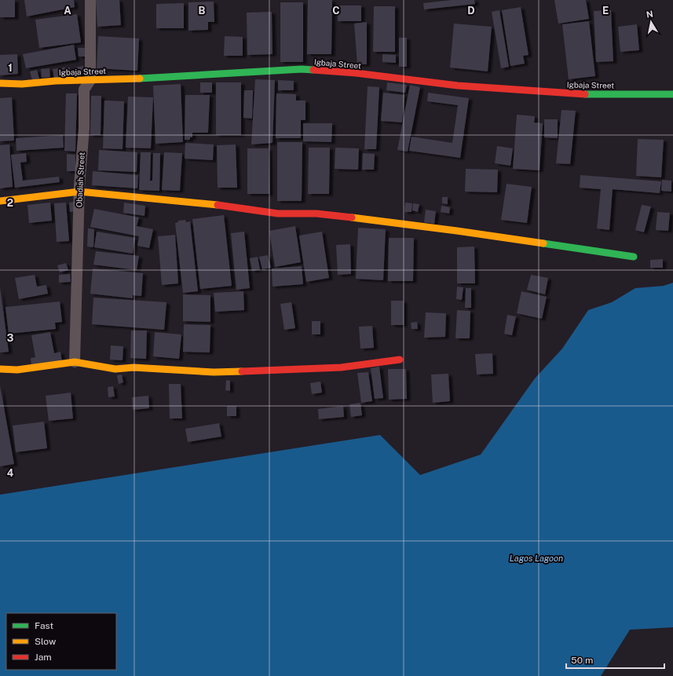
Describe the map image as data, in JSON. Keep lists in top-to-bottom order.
{
  "streets": {
    "street": ["Igbaja Street", "Obadiah Street"]
  },
  "crossings": [
    ["Igbaja Street", "Obadiah Street"]
  ],
  "water": ["Lagos Lagoon"],
  "legend": ["Fast", "Slow", "Jam"],
  "scale_bar": "50 m",
  "north": "top",
  "grid": {
    "columns": [
      "A",
      "B",
      "C",
      "D",
      "E"
    ],
    "rows": [
      "1",
      "2",
      "3",
      "4"
    ]
  }
}
